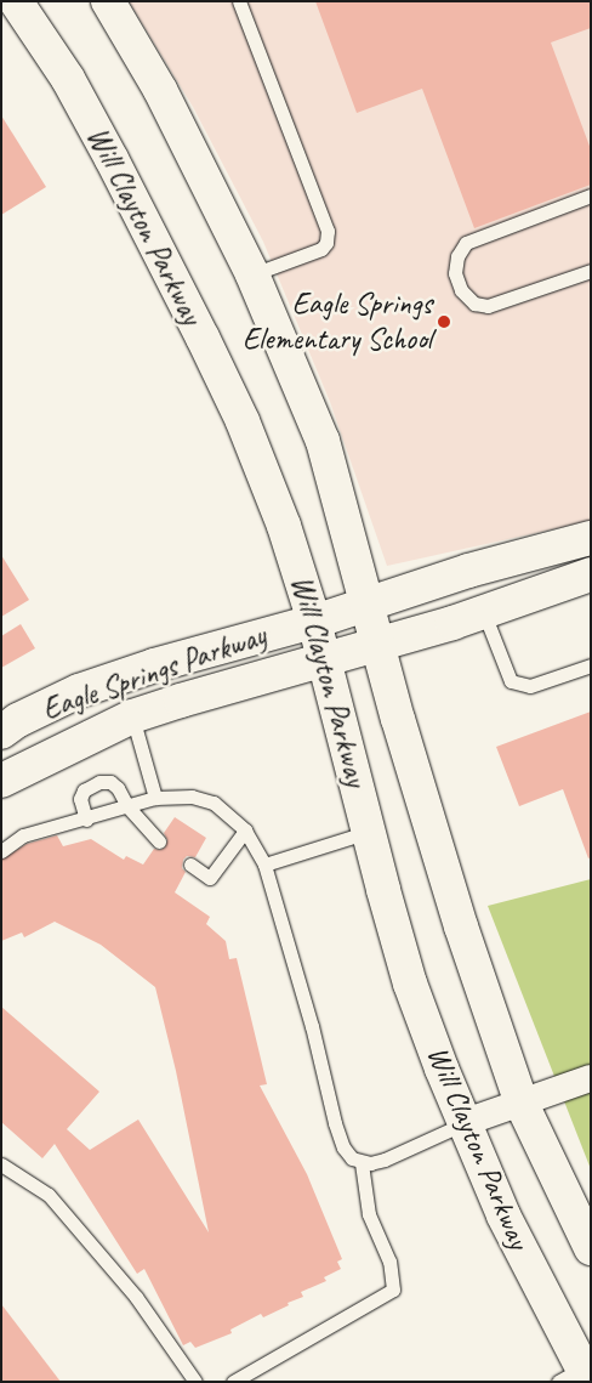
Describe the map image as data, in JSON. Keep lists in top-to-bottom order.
{
  "streets": {
    "main road": ["Will Clayton Parkway", "Eagle Springs Parkway"]
  },
  "crossings": [
    ["Will Clayton Parkway", "Eagle Springs Parkway"]
  ],
  "places": ["Eagle Springs Elementary School"]
}
